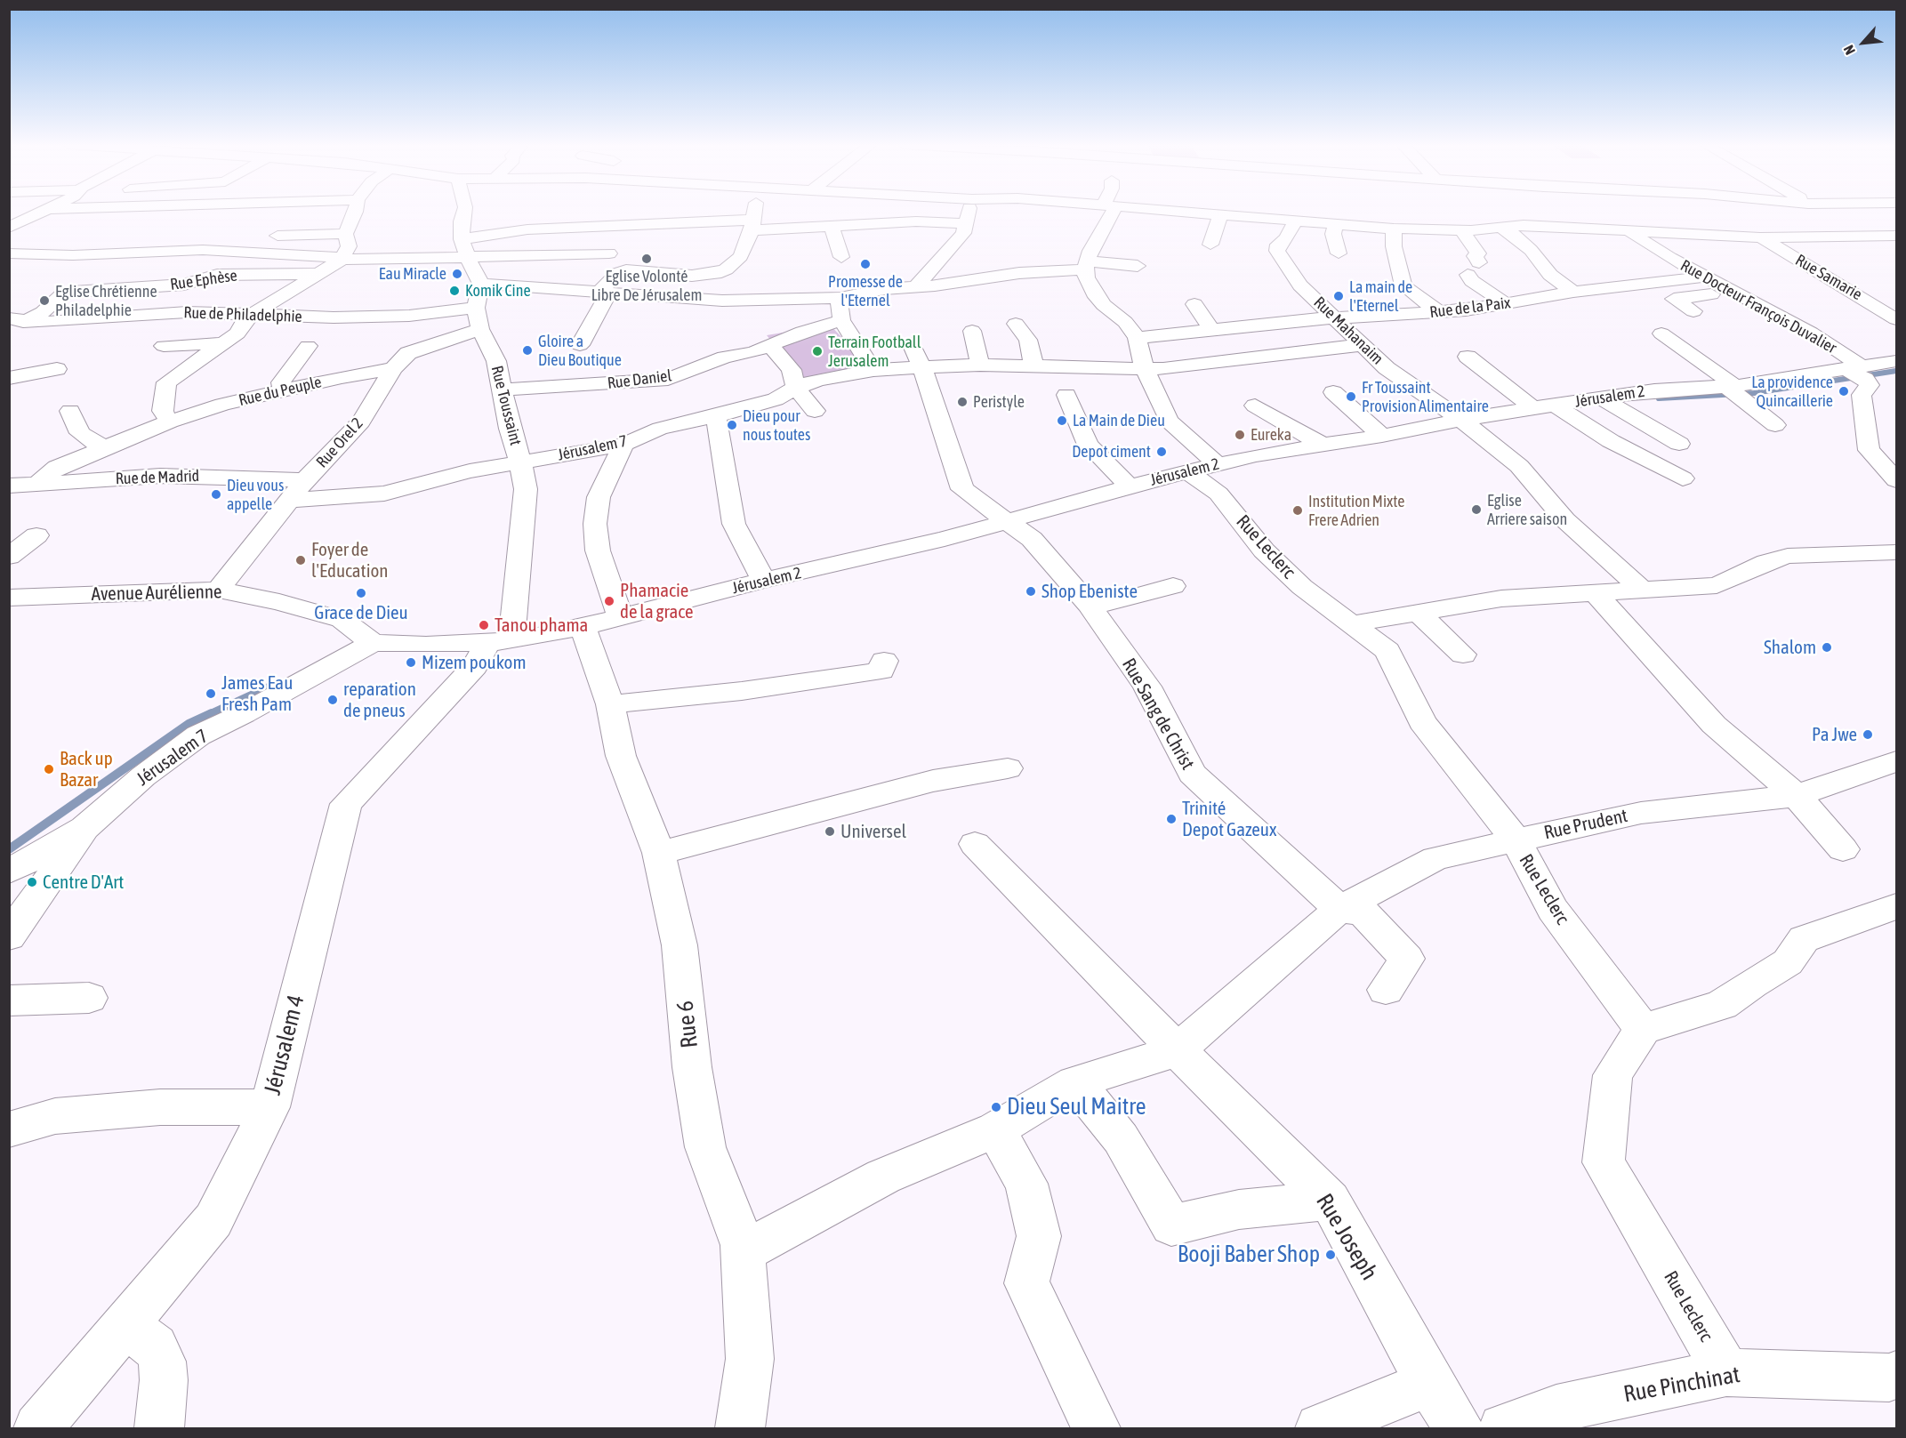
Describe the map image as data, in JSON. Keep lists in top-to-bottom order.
{
  "streets": {
    "street": [
      "Rue Samarie",
      "Rue Ephèse",
      "Rue Docteur François Duvalier",
      "Rue de la Paix",
      "Rue de Philadelphie",
      "Rue Mahanaim",
      "Rue Daniel",
      "Rue du Peuple",
      "Jérusalem 2",
      "Rue Toussaint",
      "Rue Orel 2",
      "Jérusalem 7",
      "Rue de Madrid",
      "Rue Leclerc",
      "Avenue Aurélienne",
      "Rue Sang de Christ",
      "Rue Prudent",
      "Rue 6",
      "Jérusalem 4",
      "Rue Joseph",
      "Rue Pinchinat"
    ]
  },
  "crossings": [
    ["Rue Ephèse", "Rue de Philadelphie"],
    ["Rue Docteur François Duvalier", "Rue de la Paix"],
    ["Rue Docteur François Duvalier", "Jérusalem 2"],
    ["Rue de la Paix", "Rue Mahanaim"],
    ["Rue de la Paix", "Rue Leclerc"],
    ["Rue de Philadelphie", "Rue Toussaint"],
    ["Rue Mahanaim", "Jérusalem 2"],
    ["Rue Mahanaim", "Jérusalem 7"],
    ["Rue Daniel", "Rue Toussaint"],
    ["Rue du Peuple", "Rue Orel 2"],
    ["Rue du Peuple", "Rue de Madrid"],
    ["Jérusalem 2", "Rue Toussaint"],
    ["Jérusalem 2", "Rue Leclerc"],
    ["Jérusalem 2", "Rue Sang de Christ"],
    ["Jérusalem 2", "Rue 6"],
    ["Jérusalem 2", "Jérusalem 4"],
    ["Rue Toussaint", "Rue Orel 2"],
    ["Rue Toussaint", "Jérusalem 7"],
    ["Rue Toussaint", "Jérusalem 4"],
    ["Rue Orel 2", "Jérusalem 7"],
    ["Rue Orel 2", "Rue de Madrid"],
    ["Rue Orel 2", "Avenue Aurélienne"],
    ["Jérusalem 7", "Rue Leclerc"],
    ["Jérusalem 7", "Avenue Aurélienne"],
    ["Jérusalem 7", "Rue Sang de Christ"],
    ["Rue Leclerc", "Rue Prudent"],
    ["Rue Leclerc", "Rue Pinchinat"],
    ["Rue Sang de Christ", "Rue Prudent"],
    ["Rue Prudent", "Rue Joseph"]
  ],
  "places": [
    "Eglise Volonté Libre De Jérusalem",
    "Promesse de l'Eternel",
    "Eau Miracle",
    "Komik Cine",
    "La main de l'Eternel",
    "Eglise Chrétienne Philadelphie",
    "Gloire a Dieu Boutique",
    "Terrain Football Jerusalem",
    "La providence Quincaillerie",
    "Fr Toussaint Provision Alimentaire",
    "Peristyle",
    "La Main de Dieu",
    "Dieu pour nous toutes",
    "Eureka",
    "Depot ciment",
    "Dieu vous appelle",
    "Eglise Arriere saison",
    "Institution Mixte Frere Adrien",
    "Foyer de l'Education",
    "Shop Ebeniste",
    "Grace de Dieu",
    "Phamacie de la grace",
    "Tanou phama",
    "Shalom",
    "Mizem poukom",
    "James Eau Fresh Pam",
    "reparation de pneus",
    "Pa Jwe",
    "Back up Bazar",
    "Trinité Depot Gazeux",
    "Universel",
    "Centre D'Art",
    "Dieu Seul Maitre",
    "Booji Baber Shop"
  ],
  "north": "bottom left"
}
